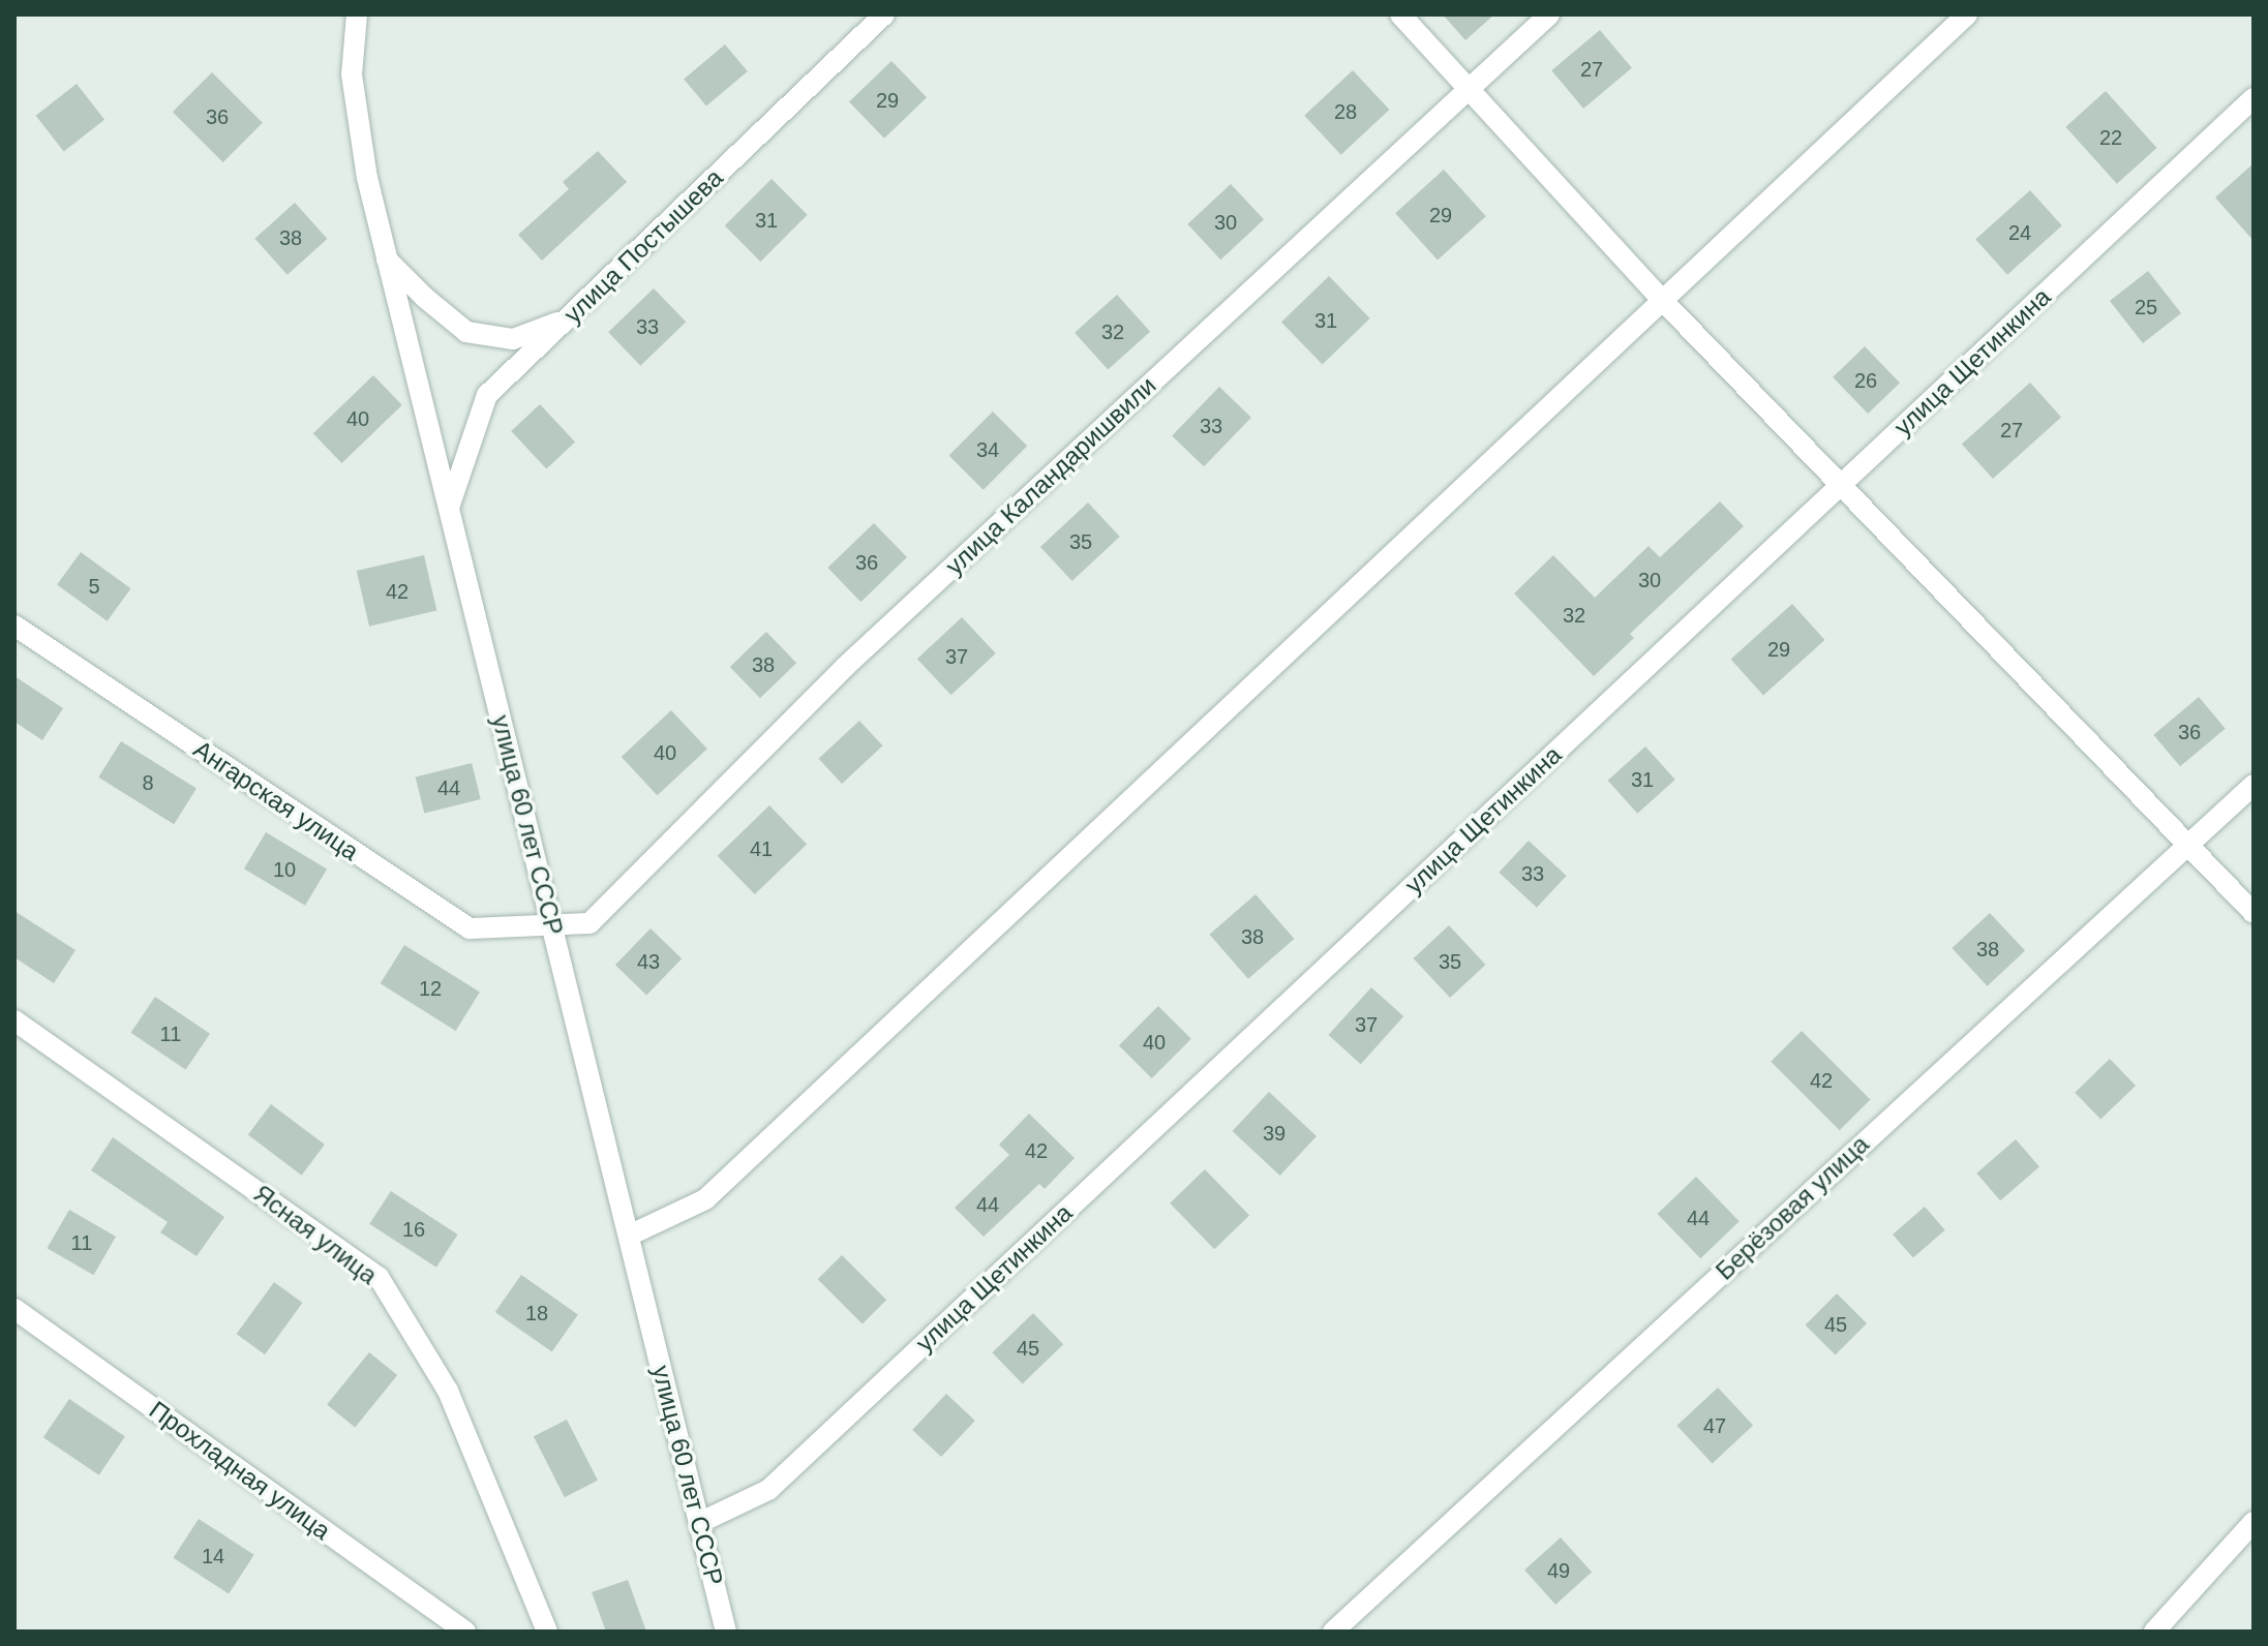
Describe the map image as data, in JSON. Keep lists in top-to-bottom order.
{
  "streets": {
    "street": [
      "улица Постышева",
      "улица Щетинкина",
      "улица Каландаришвили",
      "Ангарская улица",
      "улица 60 лет СССР",
      "Берёзовая улица",
      "Ясная улица",
      "Прохладная улица"
    ]
  },
  "crossings": [
    ["улица Постышева", "улица 60 лет СССР"],
    ["улица Щетинкина", "улица 60 лет СССР"],
    ["улица Каландаришвили", "Ангарская улица"],
    ["улица Каландаришвили", "улица 60 лет СССР"],
    ["Ангарская улица", "улица 60 лет СССР"]
  ],
  "house_numbers": [
    "27",
    "29",
    "28",
    "36",
    "22",
    "29",
    "31",
    "30",
    "24",
    "38",
    "25",
    "31",
    "33",
    "32",
    "26",
    "40",
    "33",
    "27",
    "34",
    "35",
    "36",
    "30",
    "5",
    "42",
    "32",
    "29",
    "37",
    "38",
    "36",
    "40",
    "31",
    "8",
    "44",
    "41",
    "10",
    "33",
    "38",
    "38",
    "43",
    "35",
    "12",
    "37",
    "11",
    "40",
    "42",
    "39",
    "42",
    "44",
    "44",
    "16",
    "11",
    "18",
    "45",
    "45",
    "47",
    "14",
    "49"
  ]
}
